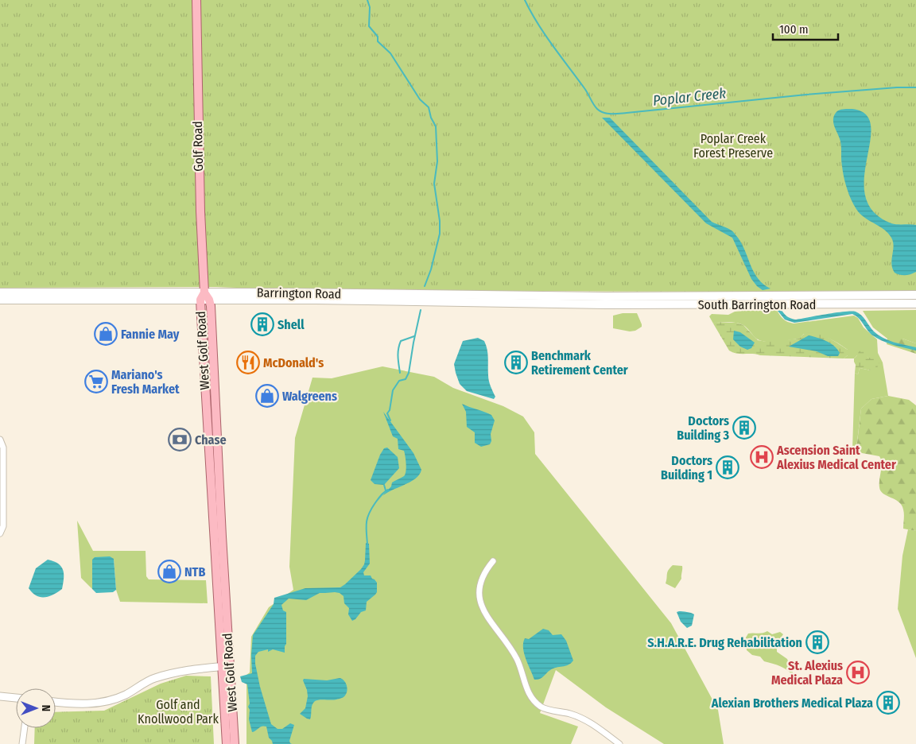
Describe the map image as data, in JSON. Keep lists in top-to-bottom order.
{
  "streets": {
    "main road": [
      "Golf Road",
      "Barrington Road",
      "South Barrington Road",
      "West Golf Road"
    ]
  },
  "crossings": [
    ["Golf Road", "Barrington Road"],
    ["Golf Road", "West Golf Road"],
    ["Barrington Road", "South Barrington Road"],
    ["Barrington Road", "West Golf Road"]
  ],
  "water": ["Poplar Creek"],
  "parks": ["Poplar Creek Forest Preserve", "Golf and Knollwood Park"],
  "places": {
    "building": [
      "Shell",
      "Benchmark Retirement Center",
      "Doctors Building 3",
      "Doctors Building 1",
      "S.H.A.R.E. Drug Rehabilitation",
      "Alexian Brothers Medical Plaza"
    ],
    "shop": ["Fannie May", "Walgreens", "NTB"],
    "restaurant": ["McDonald's"],
    "supermarket": ["Mariano's Fresh Market"],
    "bank": ["Chase"],
    "hospital": ["Ascension Saint Alexius Medical Center", "St. Alexius Medical Plaza"]
  },
  "scale_bar": "100 m",
  "north": "right"
}
